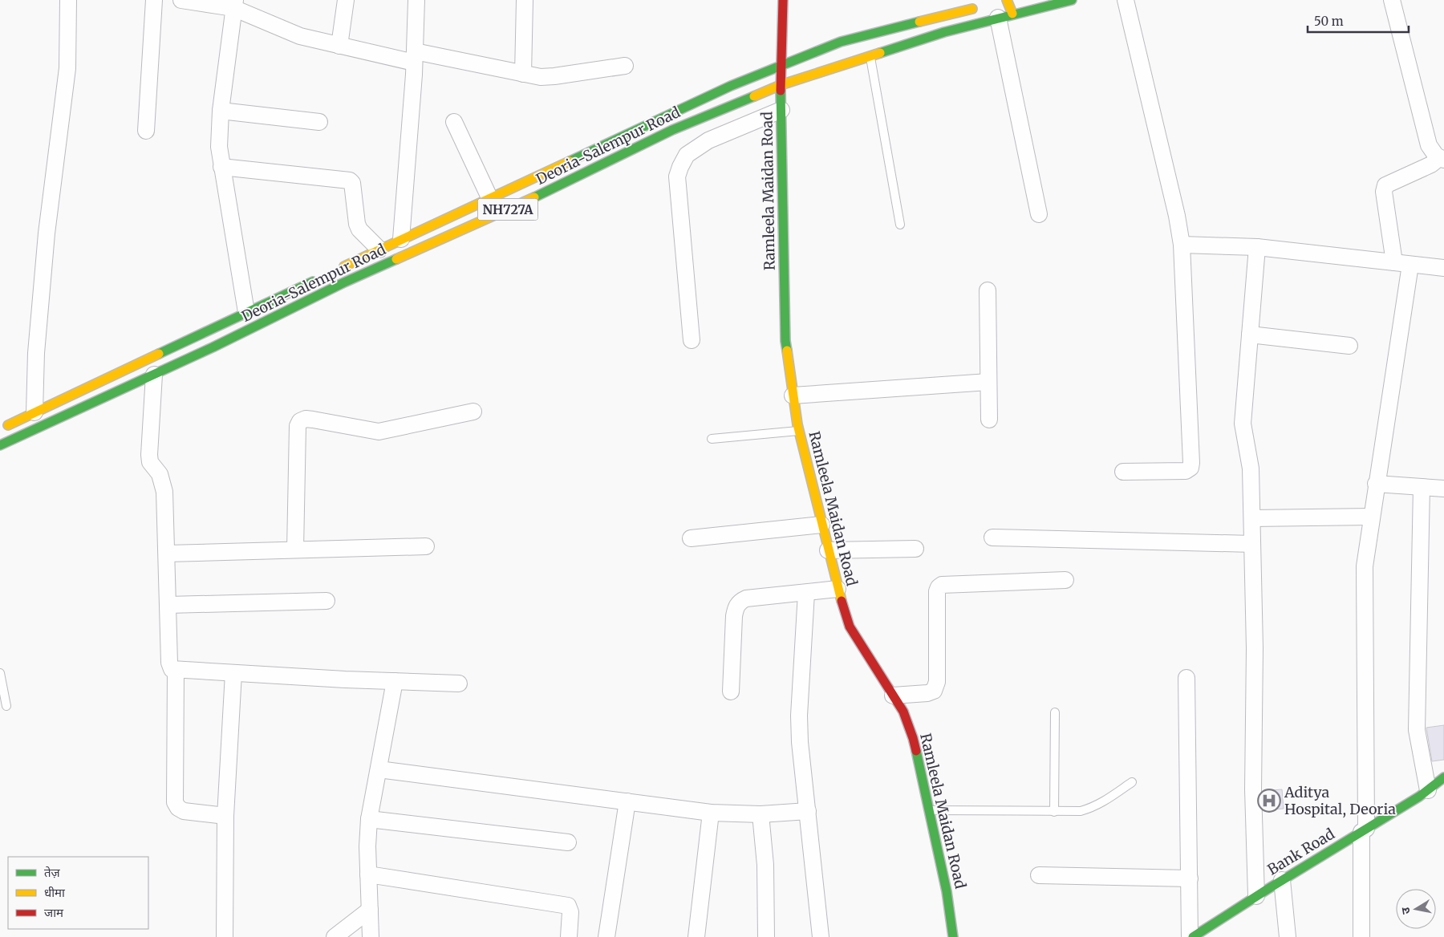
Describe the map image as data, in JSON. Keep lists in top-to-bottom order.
{
  "streets": {
    "main road": [
      "Deoria-Salempur Road",
      "Ramleela Maidan Road",
      "NH727A",
      "Bank Road"
    ]
  },
  "crossings": [
    ["Deoria-Salempur Road", "Ramleela Maidan Road"]
  ],
  "places": {
    "hospital": ["Aditya Hospital, Deoria"]
  },
  "legend": ["तेज़", "धीमा", "जाम"],
  "scale_bar": "50 m",
  "north": "left"
}
